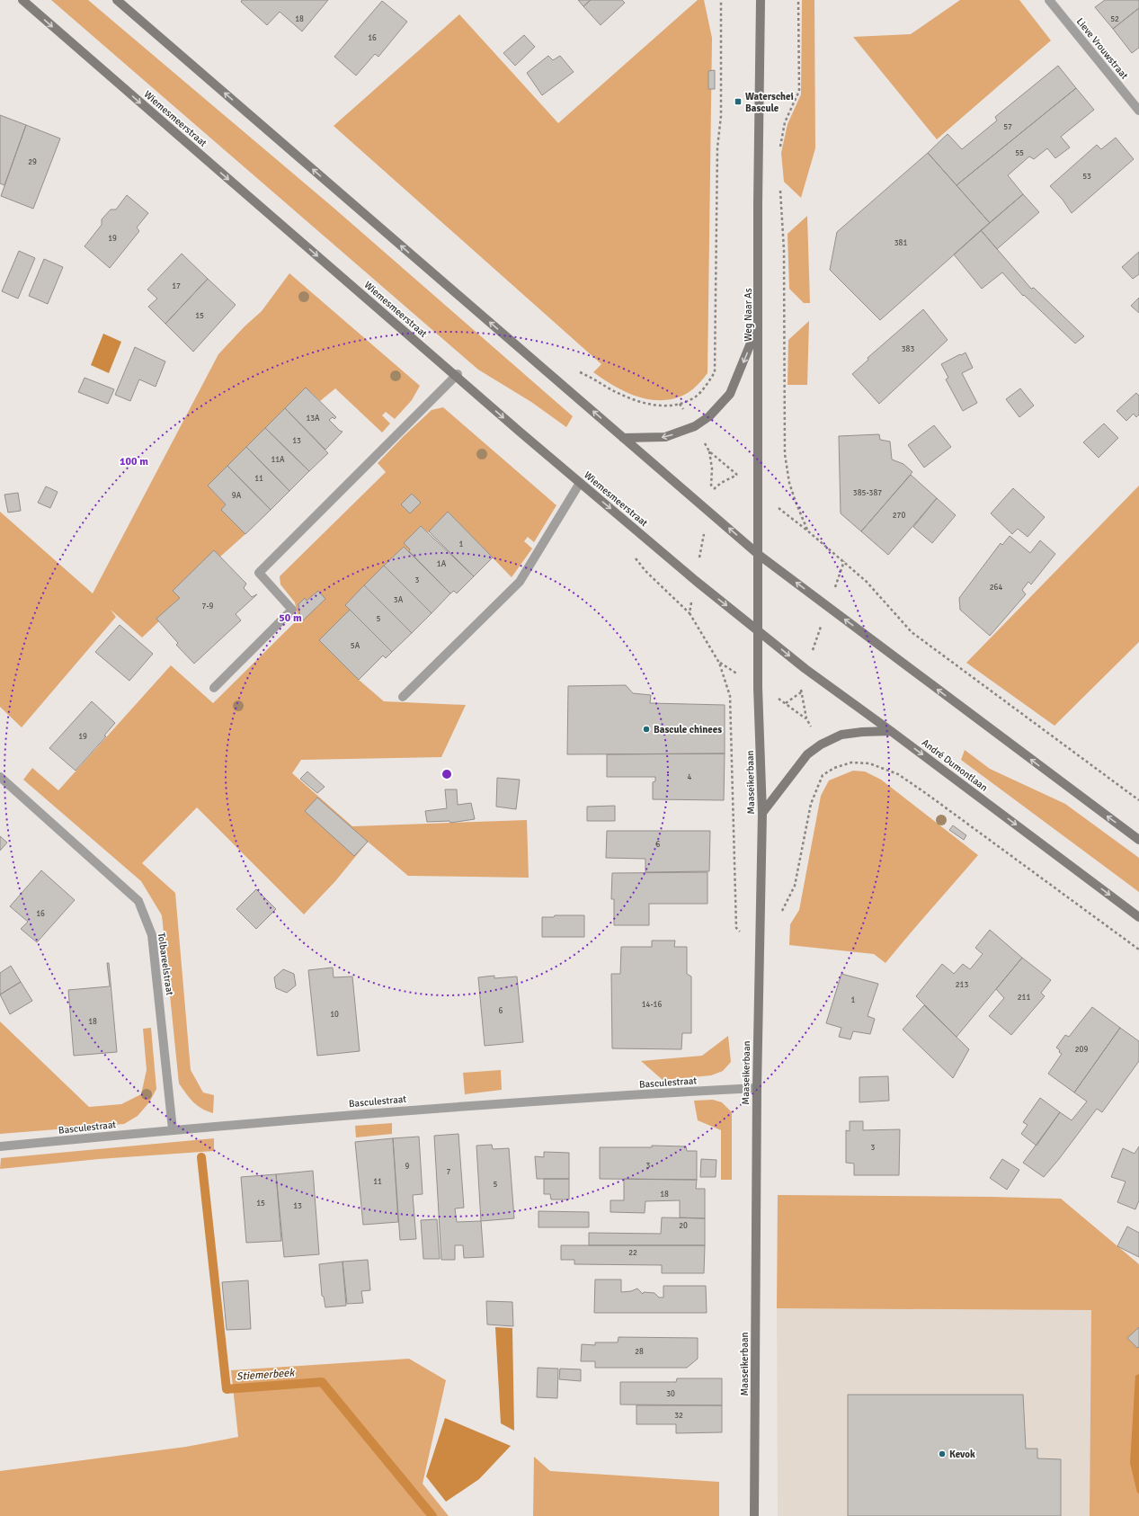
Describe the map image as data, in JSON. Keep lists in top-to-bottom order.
{
  "streets": {
    "main road": [
      "Wiemesmeerstraat",
      "Weg Naar As",
      "André Dumontlaan",
      "Maaseikerbaan"
    ],
    "street": ["Lieve Vrouwstraat", "Tolbareelstraat", "Basculestraat"]
  },
  "crossings": [
    ["Wiemesmeerstraat", "Weg Naar As"],
    ["Wiemesmeerstraat", "André Dumontlaan"],
    ["Wiemesmeerstraat", "Maaseikerbaan"],
    ["Weg Naar As", "André Dumontlaan"],
    ["Weg Naar As", "Maaseikerbaan"],
    ["André Dumontlaan", "Maaseikerbaan"],
    ["Maaseikerbaan", "Basculestraat"],
    ["Tolbareelstraat", "Basculestraat"]
  ],
  "water": ["Stiemerbeek"],
  "places": {
    "transit": ["Waterschei Bascule"],
    "other": ["Bascule chinees", "Kevok"]
  },
  "house_numbers": [
    "18",
    "52",
    "16",
    "57",
    "55",
    "29",
    "53",
    "19",
    "381",
    "17",
    "15",
    "383",
    "13A",
    "13",
    "11A",
    "11",
    "385-387",
    "9A",
    "270",
    "1",
    "1A",
    "3",
    "264",
    "3A",
    "7-9",
    "5",
    "5A",
    "19",
    "4",
    "6",
    "16",
    "213",
    "211",
    "1",
    "14-16",
    "6",
    "10",
    "18",
    "209",
    "3",
    "3",
    "9",
    "7",
    "11",
    "5",
    "18",
    "15",
    "13",
    "20",
    "22",
    "28",
    "30",
    "32"
  ],
  "rings": ["100 m", "50 m"]
}
